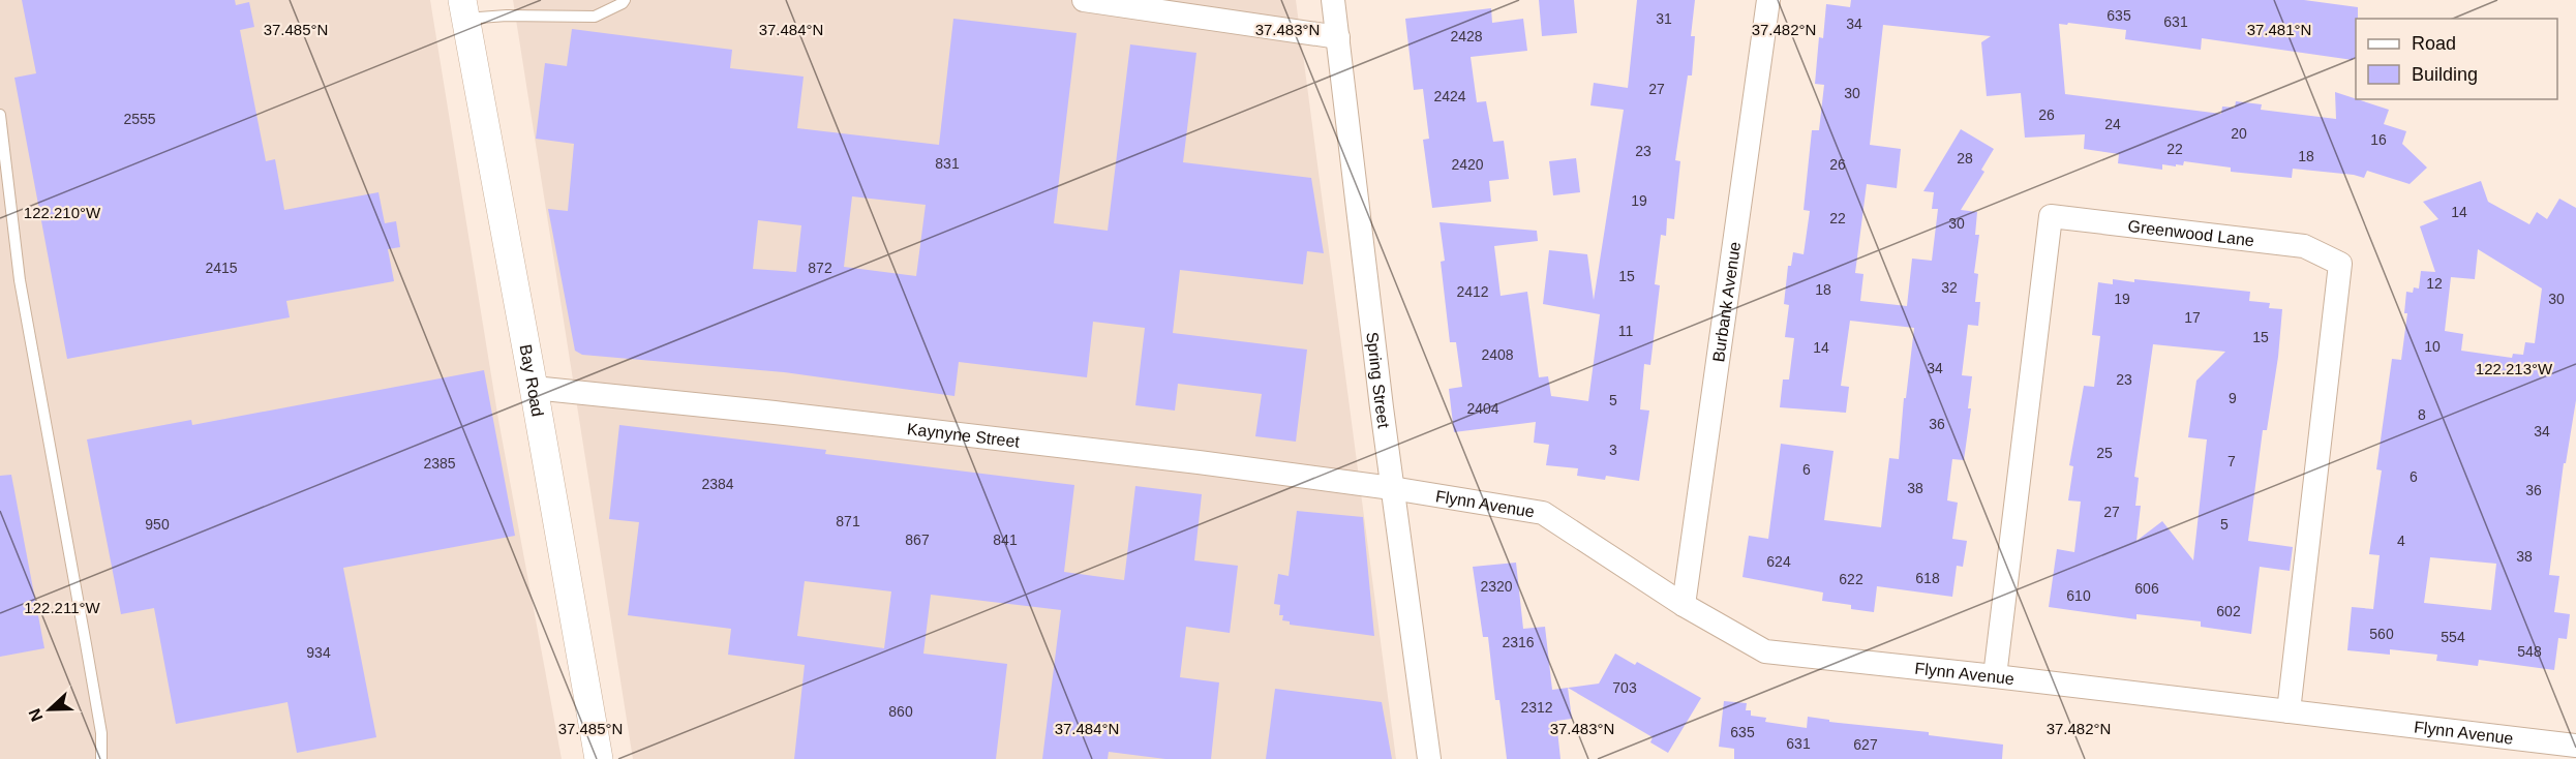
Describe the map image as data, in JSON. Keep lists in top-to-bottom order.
{
  "streets": {
    "street": [
      "Greenwood Lane",
      "Burbank Avenue",
      "Bay Road",
      "Spring Street",
      "Kaynyne Street",
      "Flynn Avenue"
    ]
  },
  "crossings": [
    ["Greenwood Lane", "Flynn Avenue"],
    ["Burbank Avenue", "Flynn Avenue"],
    ["Bay Road", "Kaynyne Street"],
    ["Spring Street", "Kaynyne Street"],
    ["Spring Street", "Flynn Avenue"],
    ["Kaynyne Street", "Flynn Avenue"]
  ],
  "house_numbers": [
    "635",
    "31",
    "631",
    "34",
    "2428",
    "27",
    "30",
    "2424",
    "26",
    "2555",
    "24",
    "20",
    "16",
    "22",
    "23",
    "18",
    "28",
    "831",
    "2420",
    "26",
    "19",
    "14",
    "22",
    "30",
    "2415",
    "872",
    "15",
    "12",
    "32",
    "18",
    "2412",
    "19",
    "30",
    "17",
    "11",
    "15",
    "10",
    "14",
    "2408",
    "34",
    "23",
    "9",
    "5",
    "2404",
    "8",
    "36",
    "34",
    "3",
    "25",
    "7",
    "2385",
    "6",
    "6",
    "2384",
    "38",
    "36",
    "27",
    "871",
    "950",
    "5",
    "867",
    "841",
    "4",
    "38",
    "624",
    "618",
    "622",
    "2320",
    "606",
    "610",
    "602",
    "560",
    "554",
    "2316",
    "548",
    "934",
    "703",
    "2312",
    "860",
    "635",
    "631",
    "627"
  ],
  "legend": ["Road", "Building"],
  "north": "left",
  "coordinates": [
    "37.485°N",
    "37.484°N",
    "37.483°N",
    "37.482°N",
    "37.481°N",
    "122.210°W",
    "122.213°W",
    "122.211°W"
  ]
}
